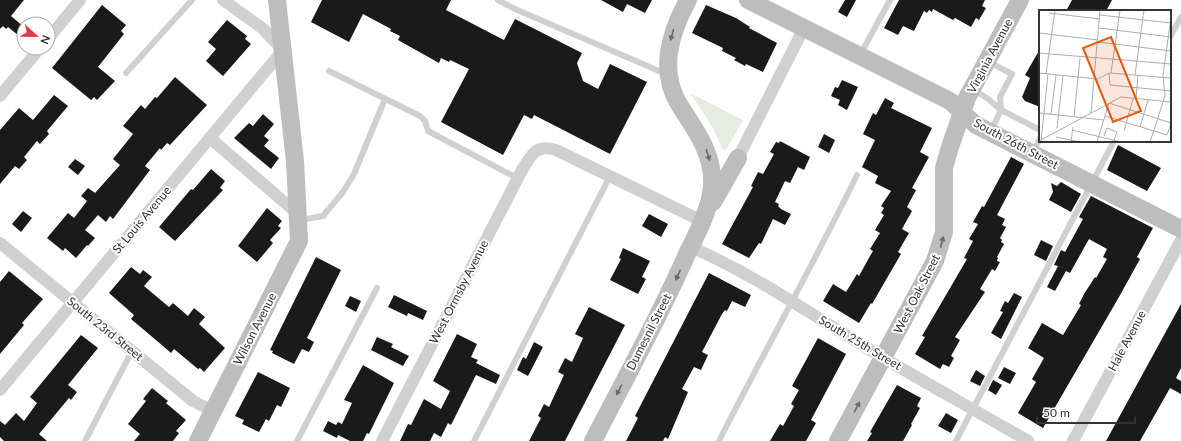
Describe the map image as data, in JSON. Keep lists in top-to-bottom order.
{
  "streets": {
    "main road": [
      "Virginia Avenue",
      "South 26th Street",
      "West Oak Street",
      "Wilson Avenue",
      "Dumesnil Street"
    ],
    "street": [
      "St Louis Avenue",
      "West Ormsby Avenue",
      "South 23rd Street",
      "Hale Avenue",
      "South 25th Street"
    ]
  },
  "crossings": [
    ["Virginia Avenue", "South 26th Street"],
    ["Virginia Avenue", "West Oak Street"],
    ["South 26th Street", "West Oak Street"],
    ["South 26th Street", "Dumesnil Street"],
    ["St Louis Avenue", "South 23rd Street"],
    ["St Louis Avenue", "Wilson Avenue"],
    ["West Oak Street", "South 25th Street"],
    ["South 23rd Street", "Wilson Avenue"],
    ["Dumesnil Street", "South 25th Street"]
  ],
  "one_way": ["West Oak Street", "Dumesnil Street"],
  "scale_bar": "50 m",
  "north": "right"
}
